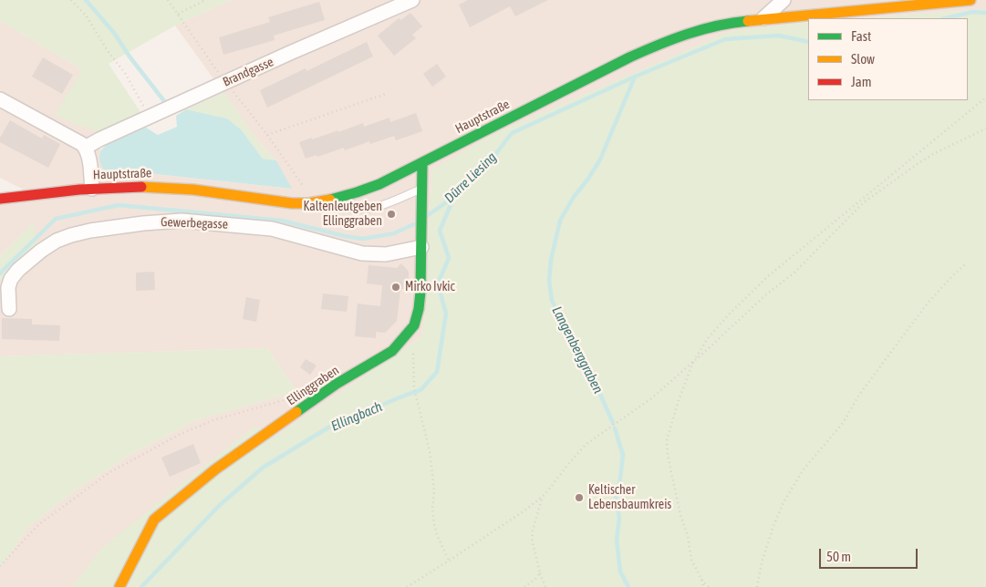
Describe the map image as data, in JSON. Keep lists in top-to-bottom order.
{
  "streets": {
    "main road": ["Hauptstraße", "Ellinggraben"],
    "street": ["Brandgasse", "Gewerbegasse"]
  },
  "crossings": [
    ["Hauptstraße", "Ellinggraben"],
    ["Gewerbegasse", "Ellinggraben"]
  ],
  "water": ["Dürre Liesing", "Langenberggraben", "Ellingbach"],
  "places": ["Kaltenleutgeben Ellinggraben", "Mirko Ivkic", "Keltischer Lebensbaumkreis"],
  "legend": ["Fast", "Slow", "Jam"],
  "scale_bar": "50 m"
}
